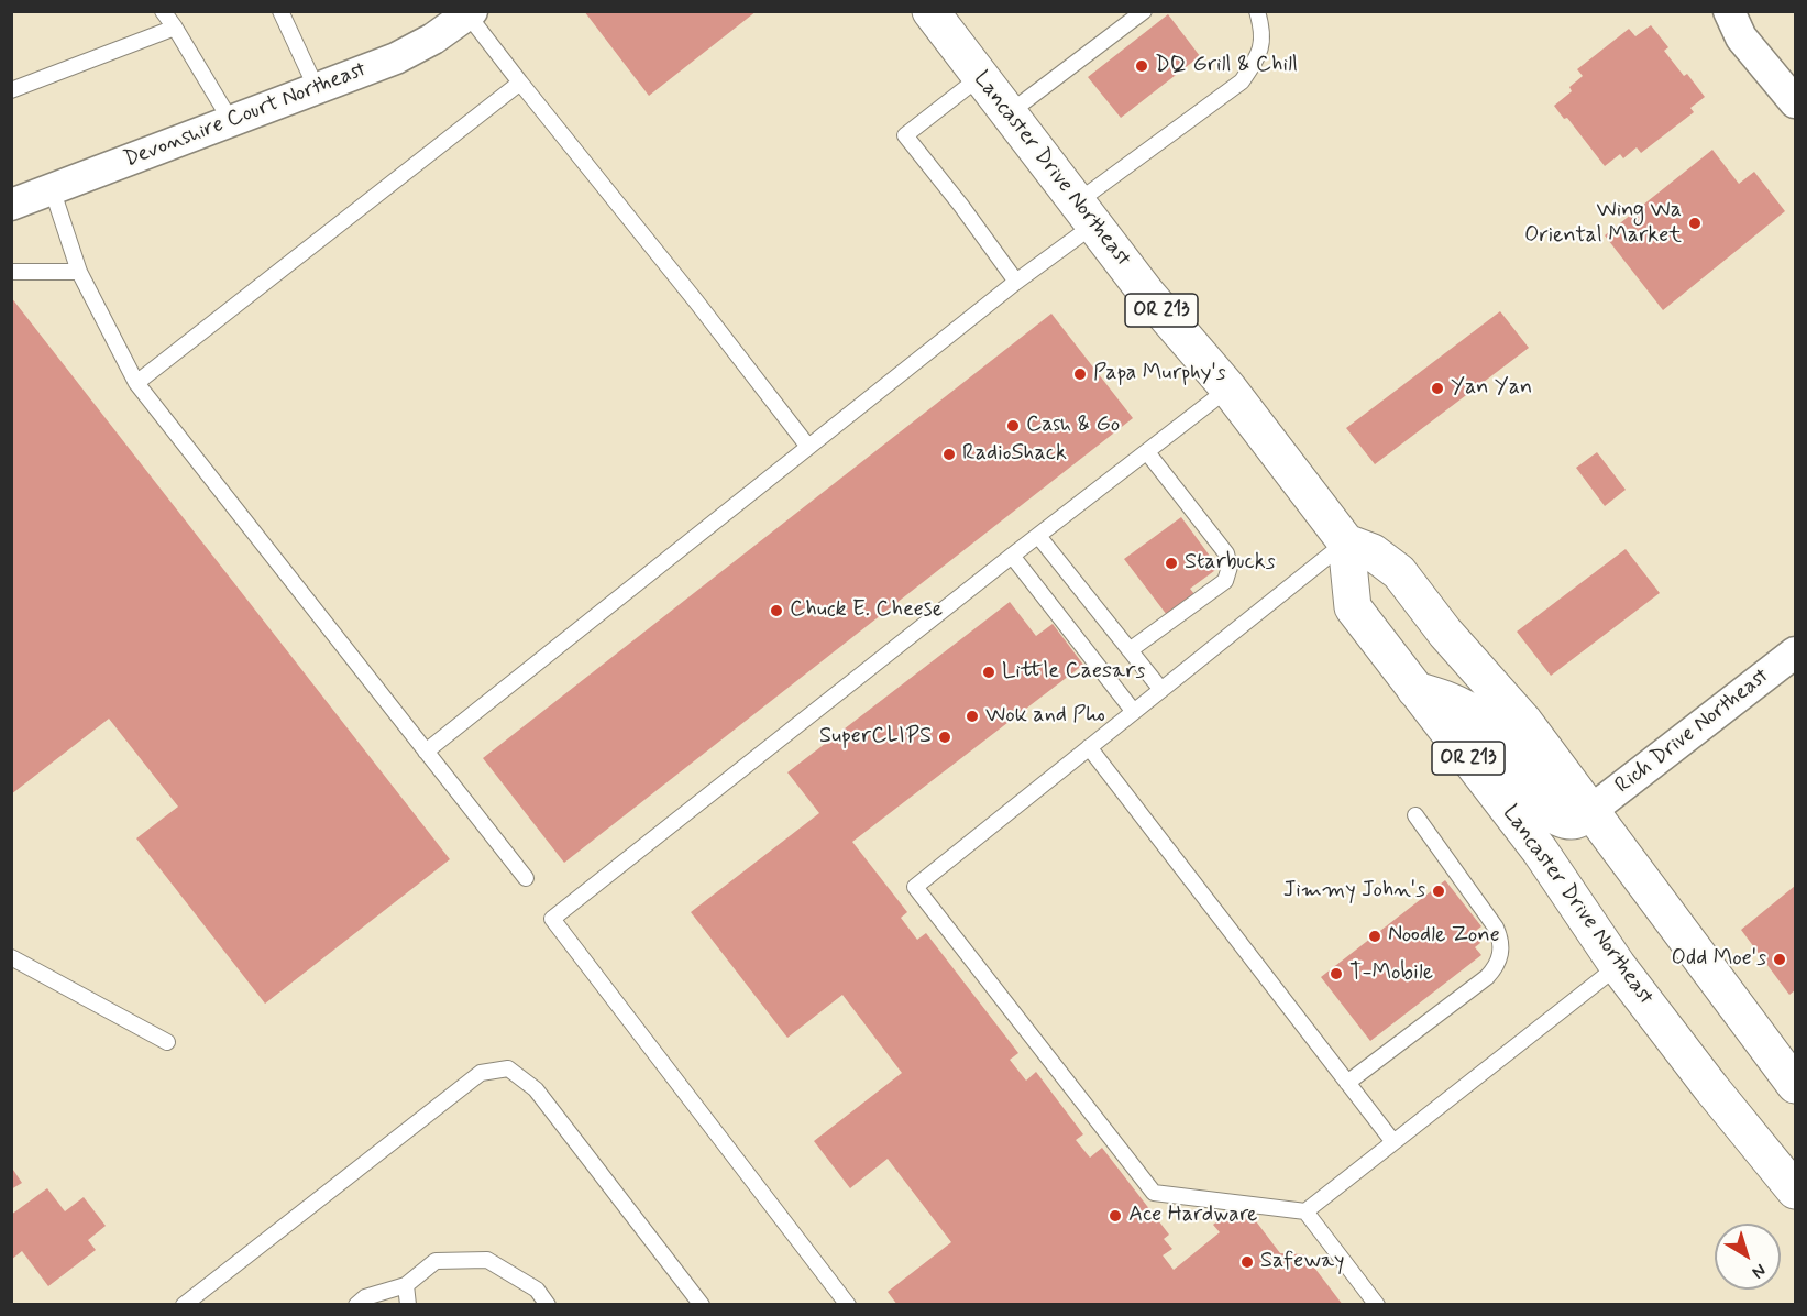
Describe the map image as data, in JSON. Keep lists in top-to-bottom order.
{
  "streets": {
    "main road": ["Lancaster Drive Northeast", "OR 213"],
    "street": ["Devonshire Court Northeast", "Rich Drive Northeast"]
  },
  "crossings": [
    ["Lancaster Drive Northeast", "Rich Drive Northeast"]
  ],
  "places": [
    "DQ Grill & Chill",
    "Wing Wa Oriental Market",
    "Papa Murphy's",
    "Yan Yan",
    "Cash & Go",
    "RadioShack",
    "Starbucks",
    "Chuck E. Cheese",
    "Little Caesars",
    "Wok and Pho",
    "SuperCLIPS",
    "Jimmy John's",
    "Noodle Zone",
    "Odd Moe's",
    "T-Mobile",
    "Ace Hardware",
    "Safeway"
  ],
  "north": "bottom right"
}
